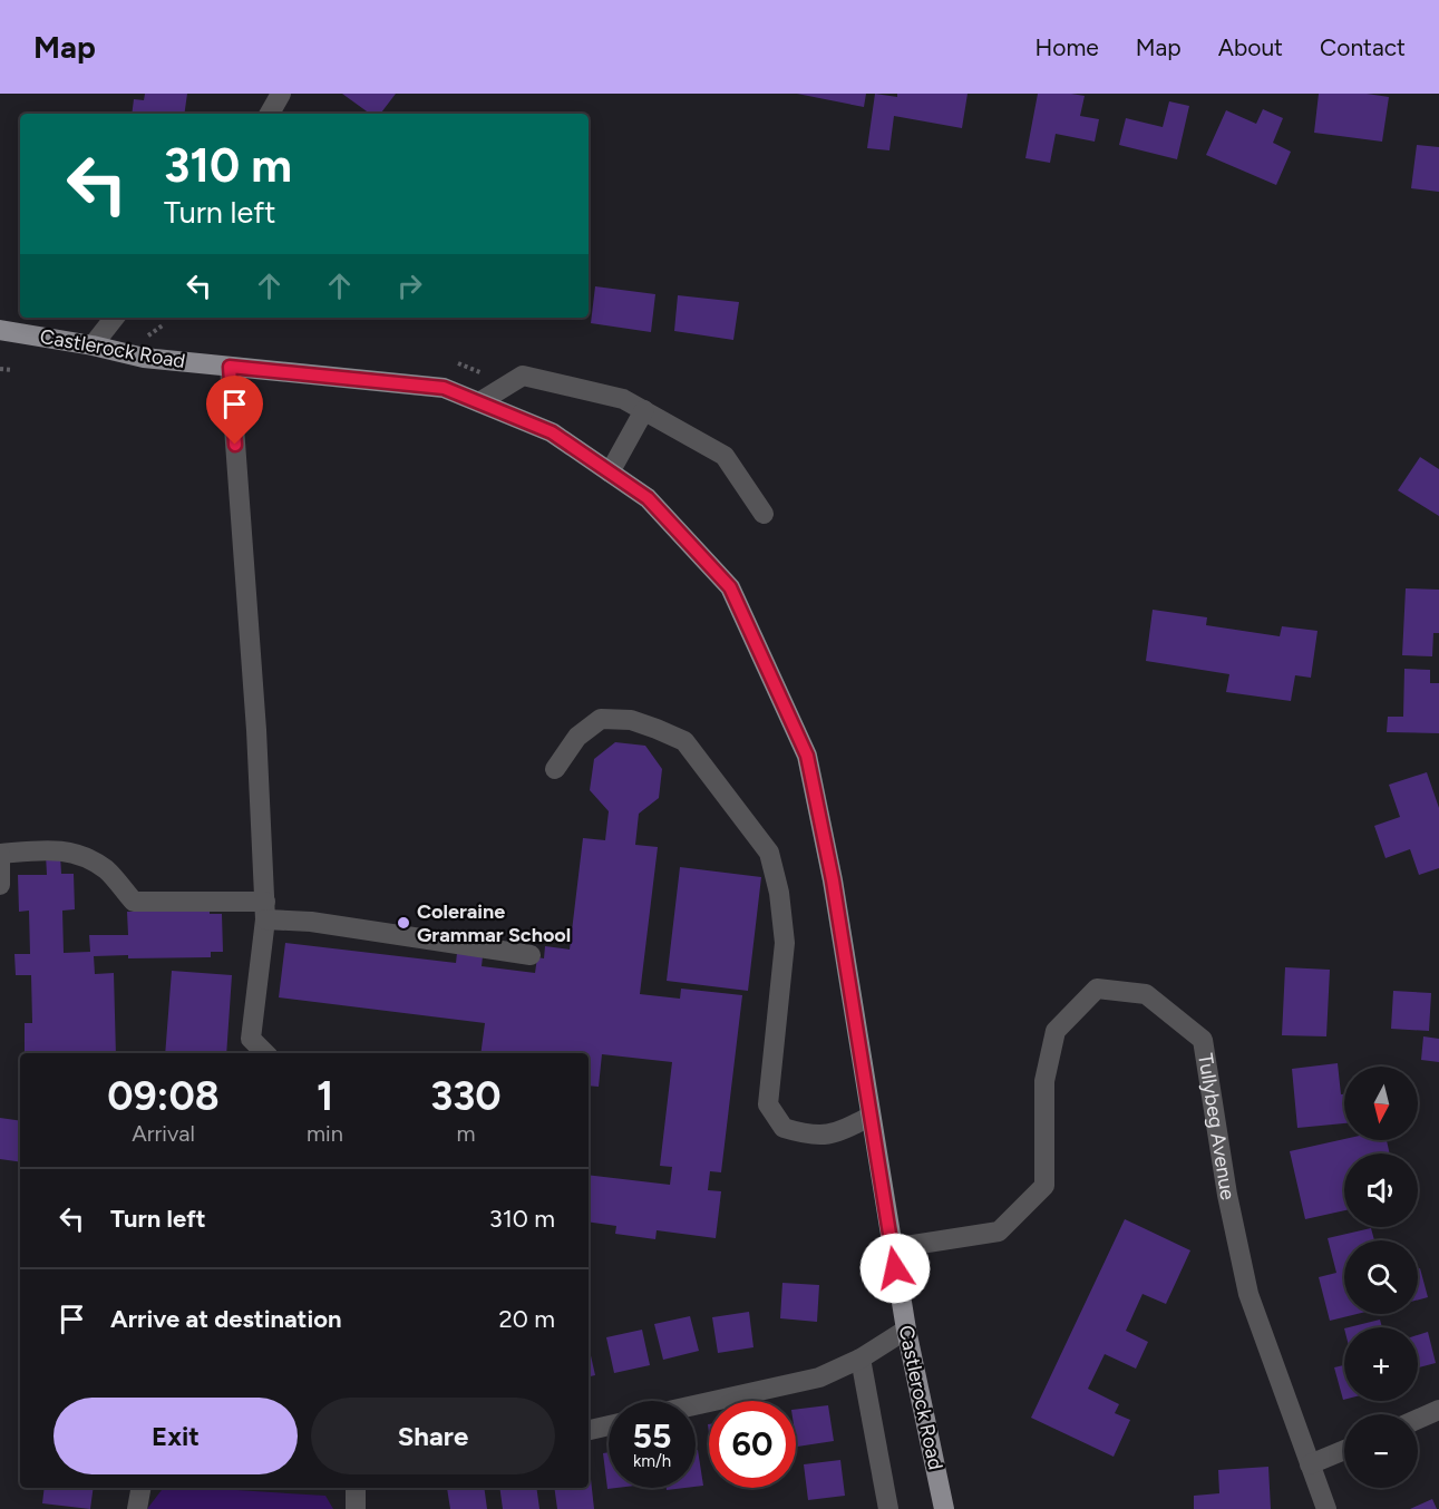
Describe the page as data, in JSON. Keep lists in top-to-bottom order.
{
  "streets": {
    "main road": ["Castlerock Road"],
    "street": ["Tullybeg Avenue"]
  },
  "crossings": [
    ["Castlerock Road", "Tullybeg Avenue"]
  ],
  "places": ["Coleraine Grammar School"],
  "north": "bottom",
  "page": {
    "header": "Map",
    "nav": [
      "Home",
      "Map",
      "About",
      "Contact"
    ],
    "turn": ["310 m", "Turn left"],
    "eta": [
      "09:08",
      "Arrival",
      "1",
      "min",
      "330",
      "m"
    ],
    "map_buttons": ["+", "−"],
    "list": [
      {
        "name": "Turn left",
        "value": "310 m"
      },
      {
        "name": "Arrive at destination",
        "value": "20 m"
      }
    ],
    "buttons": ["Exit", "Share"],
    "speed": "55 km/h",
    "limit": "60"
  }
}
